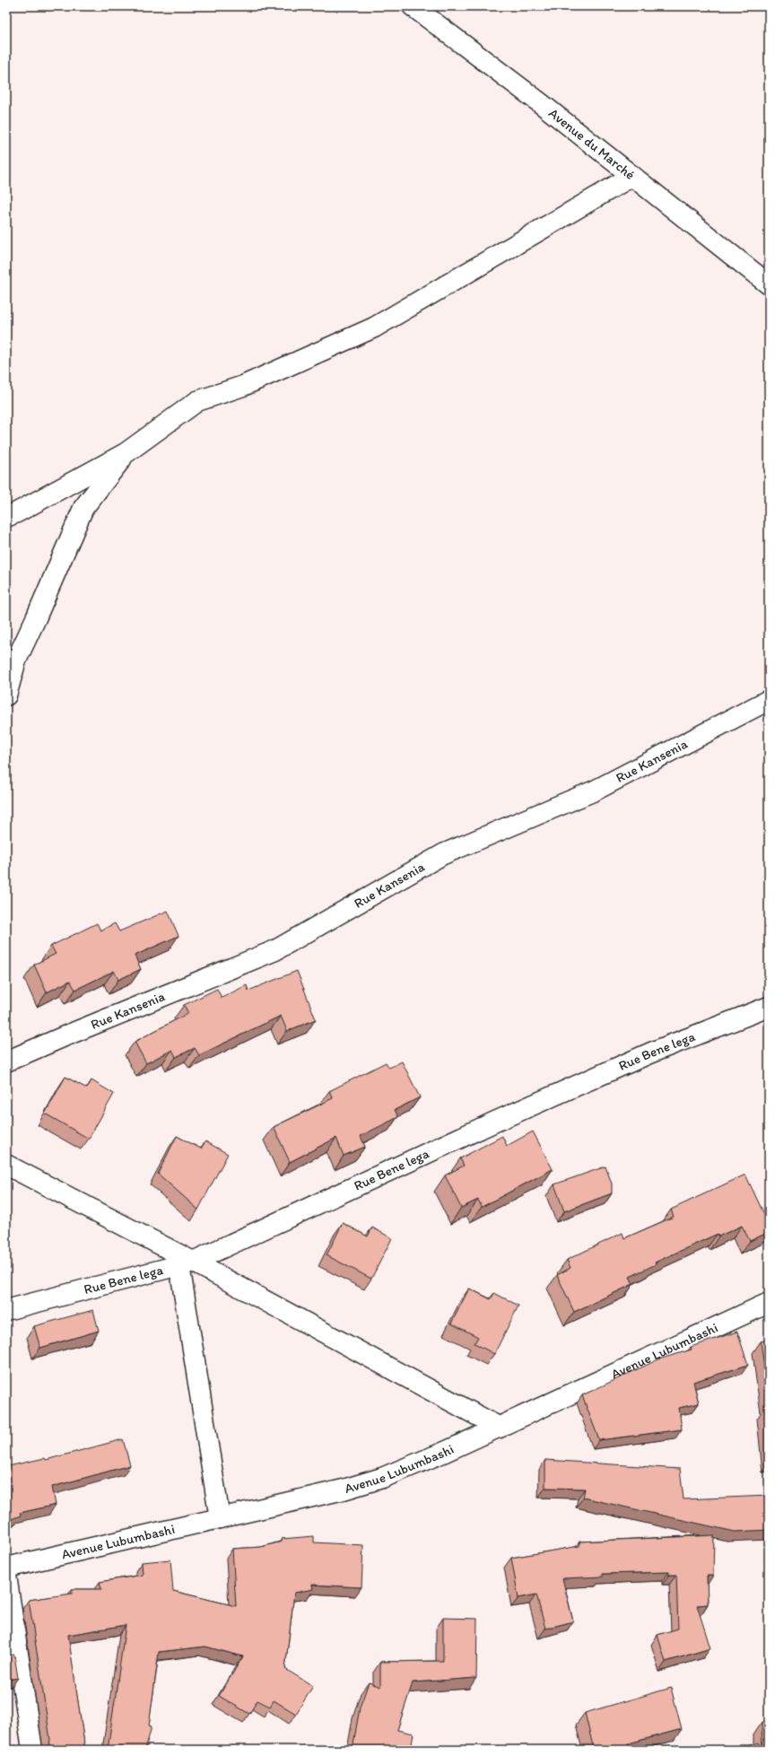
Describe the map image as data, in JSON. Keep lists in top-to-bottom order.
{
  "streets": {
    "street": [
      "Avenue du Marché",
      "Rue Kansenia",
      "Rue Bene lega",
      "Avenue Lubumbashi"
    ]
  }
}
